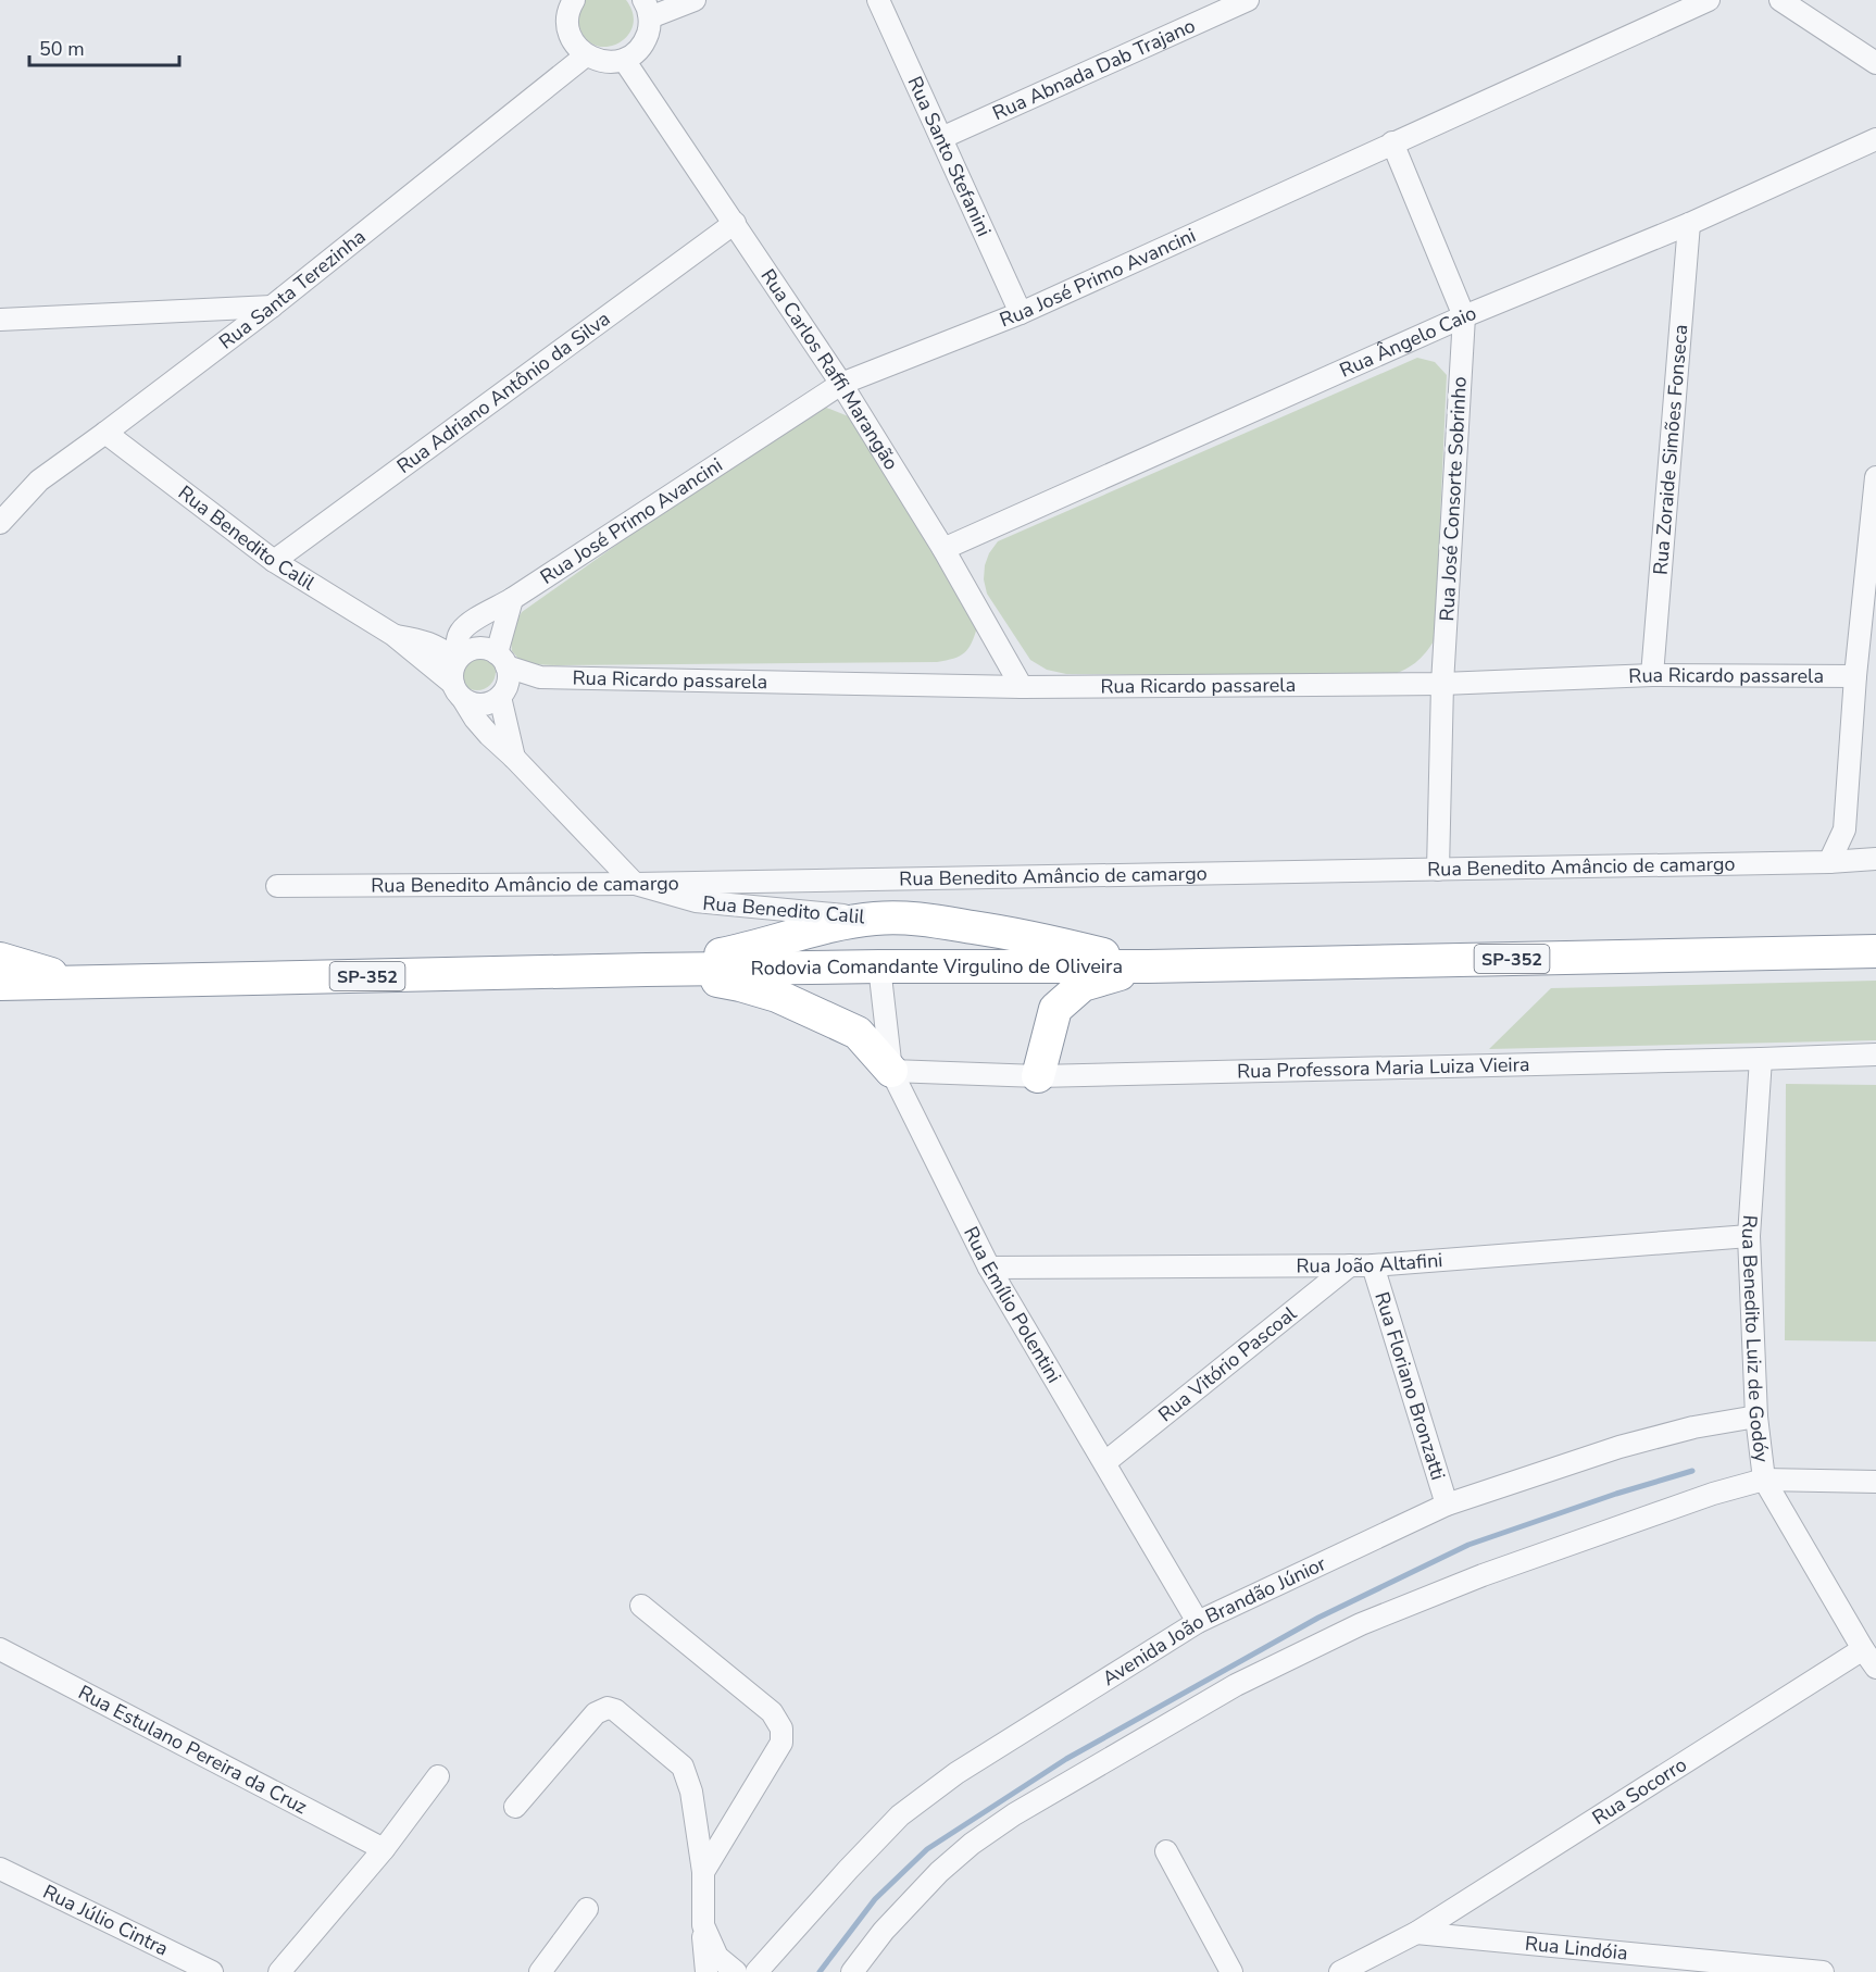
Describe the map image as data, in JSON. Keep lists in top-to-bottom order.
{
  "streets": {
    "highway": ["SP-352", "Rodovia Comandante Virgulino de Oliveira"],
    "street": [
      "Rua Abnada Dab Trajano",
      "Rua Santo Stefanini",
      "Rua José Primo Avancini",
      "Rua Santa Terezinha",
      "Rua Ângelo Caio",
      "Rua Carlos Raffi Marangão",
      "Rua Adriano Antônio da Silva",
      "Rua Zoraide Simões Fonseca",
      "Rua José Consorte Sobrinho",
      "Rua Benedito Calil",
      "Rua Ricardo passarela",
      "Rua Benedito Amâncio de camargo",
      "Rua Professora Maria Luiza Vieira",
      "Rua João Altafini",
      "Rua Emílio Polentini",
      "Rua Benedito Luiz de Godóy",
      "Rua Vitório Pascoal",
      "Rua Floriano Bronzatti",
      "Avenida João Brandão Júnior",
      "Rua Estulano Pereira da Cruz",
      "Rua Socorro",
      "Rua Júlio Cintra",
      "Rua Lindóia"
    ]
  },
  "crossings": [
    ["Rua Abnada Dab Trajano", "Rua Santo Stefanini"],
    ["Rua Santo Stefanini", "Rua José Primo Avancini"],
    ["Rua José Primo Avancini", "Rua Carlos Raffi Marangão"],
    ["Rua José Primo Avancini", "Rua José Consorte Sobrinho"],
    ["Rua José Primo Avancini", "Rua Benedito Calil"],
    ["Rua José Primo Avancini", "Rua Ricardo passarela"],
    ["Rua Santa Terezinha", "Rua Benedito Calil"],
    ["Rua Ângelo Caio", "Rua Carlos Raffi Marangão"],
    ["Rua Ângelo Caio", "Rua Zoraide Simões Fonseca"],
    ["Rua Ângelo Caio", "Rua José Consorte Sobrinho"],
    ["Rua Carlos Raffi Marangão", "Rua Adriano Antônio da Silva"],
    ["Rua Carlos Raffi Marangão", "Rua Ricardo passarela"],
    ["Rua Adriano Antônio da Silva", "Rua Benedito Calil"],
    ["Rua Zoraide Simões Fonseca", "Rua Ricardo passarela"],
    ["Rua José Consorte Sobrinho", "Rua Ricardo passarela"],
    ["Rua José Consorte Sobrinho", "Rua Benedito Amâncio de camargo"],
    ["Rua Benedito Calil", "Rua Ricardo passarela"],
    ["Rua Benedito Calil", "Rua Benedito Amâncio de camargo"],
    ["Rodovia Comandante Virgulino de Oliveira", "Rua Emílio Polentini"],
    ["Rua Professora Maria Luiza Vieira", "Rua Emílio Polentini"],
    ["Rua Professora Maria Luiza Vieira", "Rua Benedito Luiz de Godóy"],
    ["Rua João Altafini", "Rua Emílio Polentini"],
    ["Rua João Altafini", "Rua Benedito Luiz de Godóy"],
    ["Rua João Altafini", "Rua Vitório Pascoal"],
    ["Rua João Altafini", "Rua Floriano Bronzatti"],
    ["Rua Emílio Polentini", "Rua Vitório Pascoal"],
    ["Rua Emílio Polentini", "Avenida João Brandão Júnior"],
    ["Rua Benedito Luiz de Godóy", "Avenida João Brandão Júnior"],
    ["Rua Benedito Luiz de Godóy", "Rua Socorro"],
    ["Rua Floriano Bronzatti", "Avenida João Brandão Júnior"],
    ["Rua Socorro", "Rua Lindóia"]
  ],
  "scale_bar": "50 m"
}
